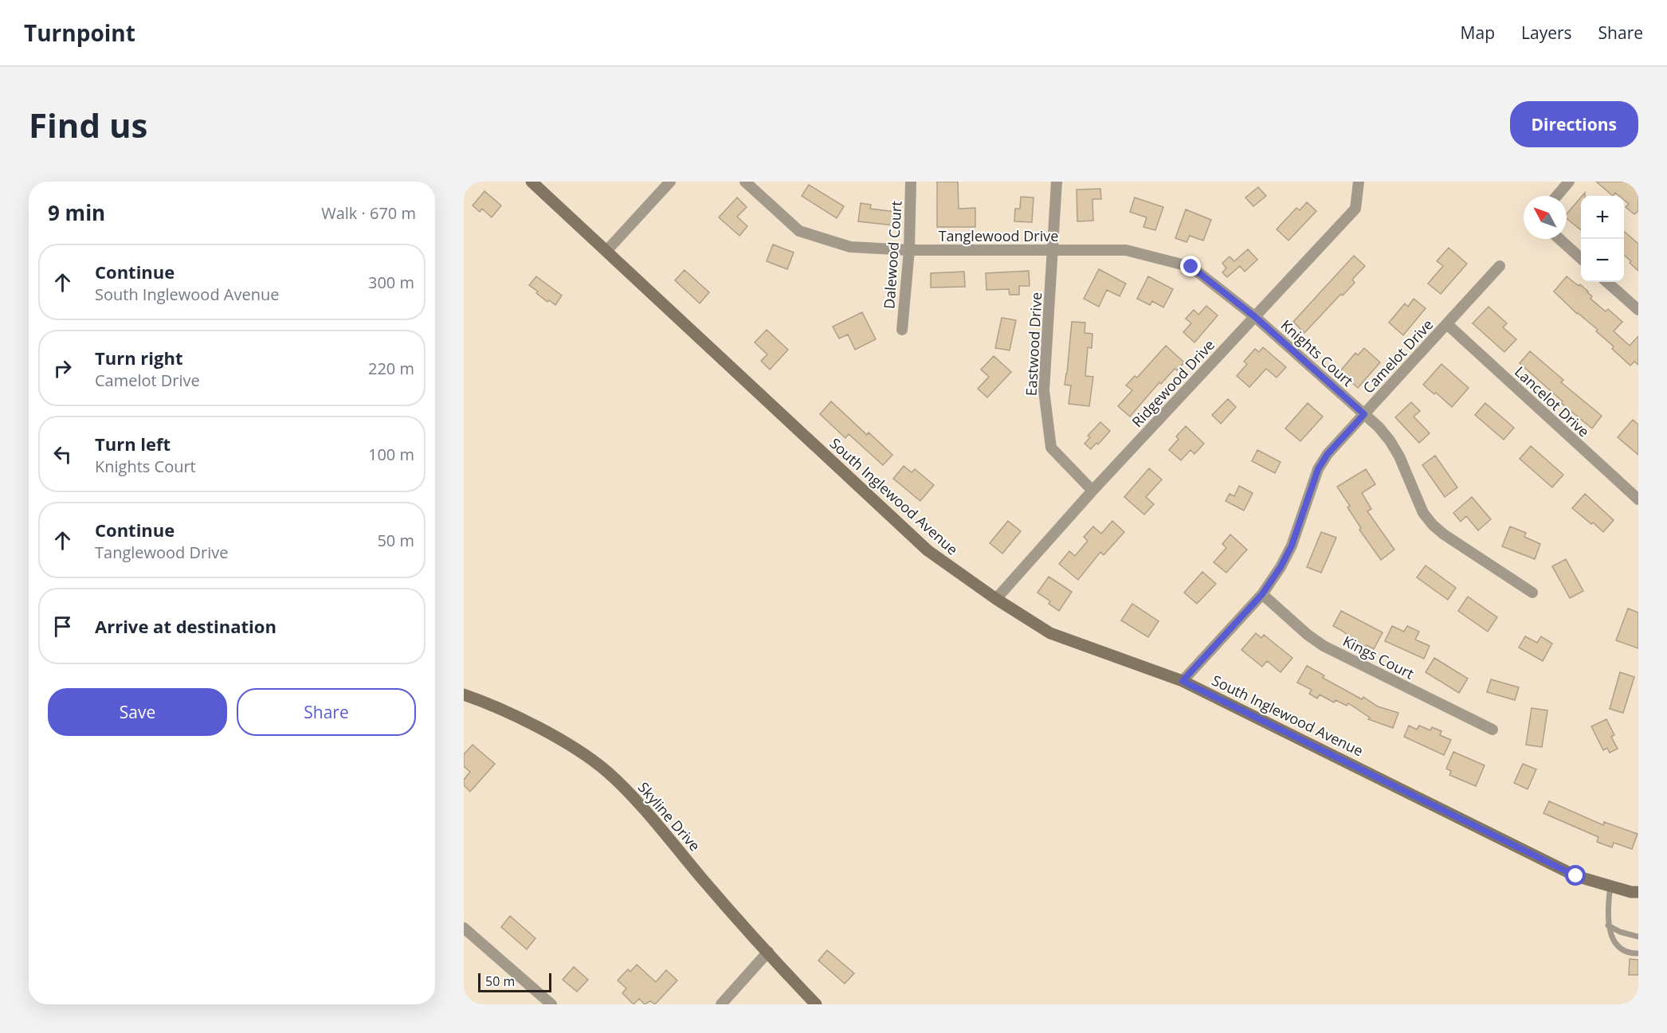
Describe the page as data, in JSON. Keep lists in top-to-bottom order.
{
  "streets": {
    "street": [
      "Tanglewood Drive",
      "Dalewood Court",
      "Eastwood Drive",
      "Knights Court",
      "Camelot Drive",
      "Ridgewood Drive",
      "Lancelot Drive",
      "South Inglewood Avenue",
      "Kings Court",
      "Skyline Drive"
    ]
  },
  "crossings": [
    ["Tanglewood Drive", "Dalewood Court"],
    ["Tanglewood Drive", "Eastwood Drive"],
    ["Tanglewood Drive", "Knights Court"],
    ["Tanglewood Drive", "Ridgewood Drive"],
    ["Eastwood Drive", "Ridgewood Drive"],
    ["Knights Court", "Camelot Drive"],
    ["Knights Court", "Ridgewood Drive"],
    ["Camelot Drive", "Lancelot Drive"],
    ["Camelot Drive", "South Inglewood Avenue"],
    ["Camelot Drive", "Kings Court"],
    ["Ridgewood Drive", "South Inglewood Avenue"]
  ],
  "scale_bar": "50 m",
  "north": "top left",
  "page": {
    "header": "Turnpoint",
    "nav": ["Map", "Layers", "Share"],
    "buttons": [
      "Directions",
      ["Save", "Share"]
    ],
    "title": "Find us",
    "heading": ["9 min", "Walk · 670 m"],
    "map_buttons": ["+", "−"],
    "list": [
      ["Continue", "South Inglewood Avenue", "300 m"],
      ["Turn right", "Camelot Drive", "220 m"],
      ["Turn left", "Knights Court", "100 m"],
      ["Continue", "Tanglewood Drive", "50 m"],
      "Arrive at destination"
    ],
    "scale": "50 m"
  }
}
